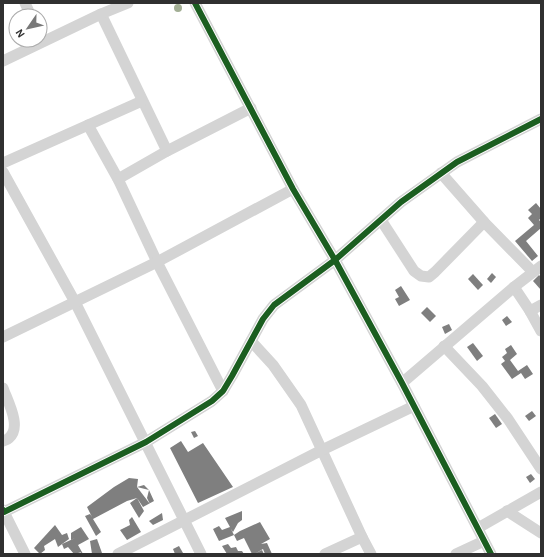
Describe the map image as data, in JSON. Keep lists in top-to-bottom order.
{
  "north": "bottom left"
}
